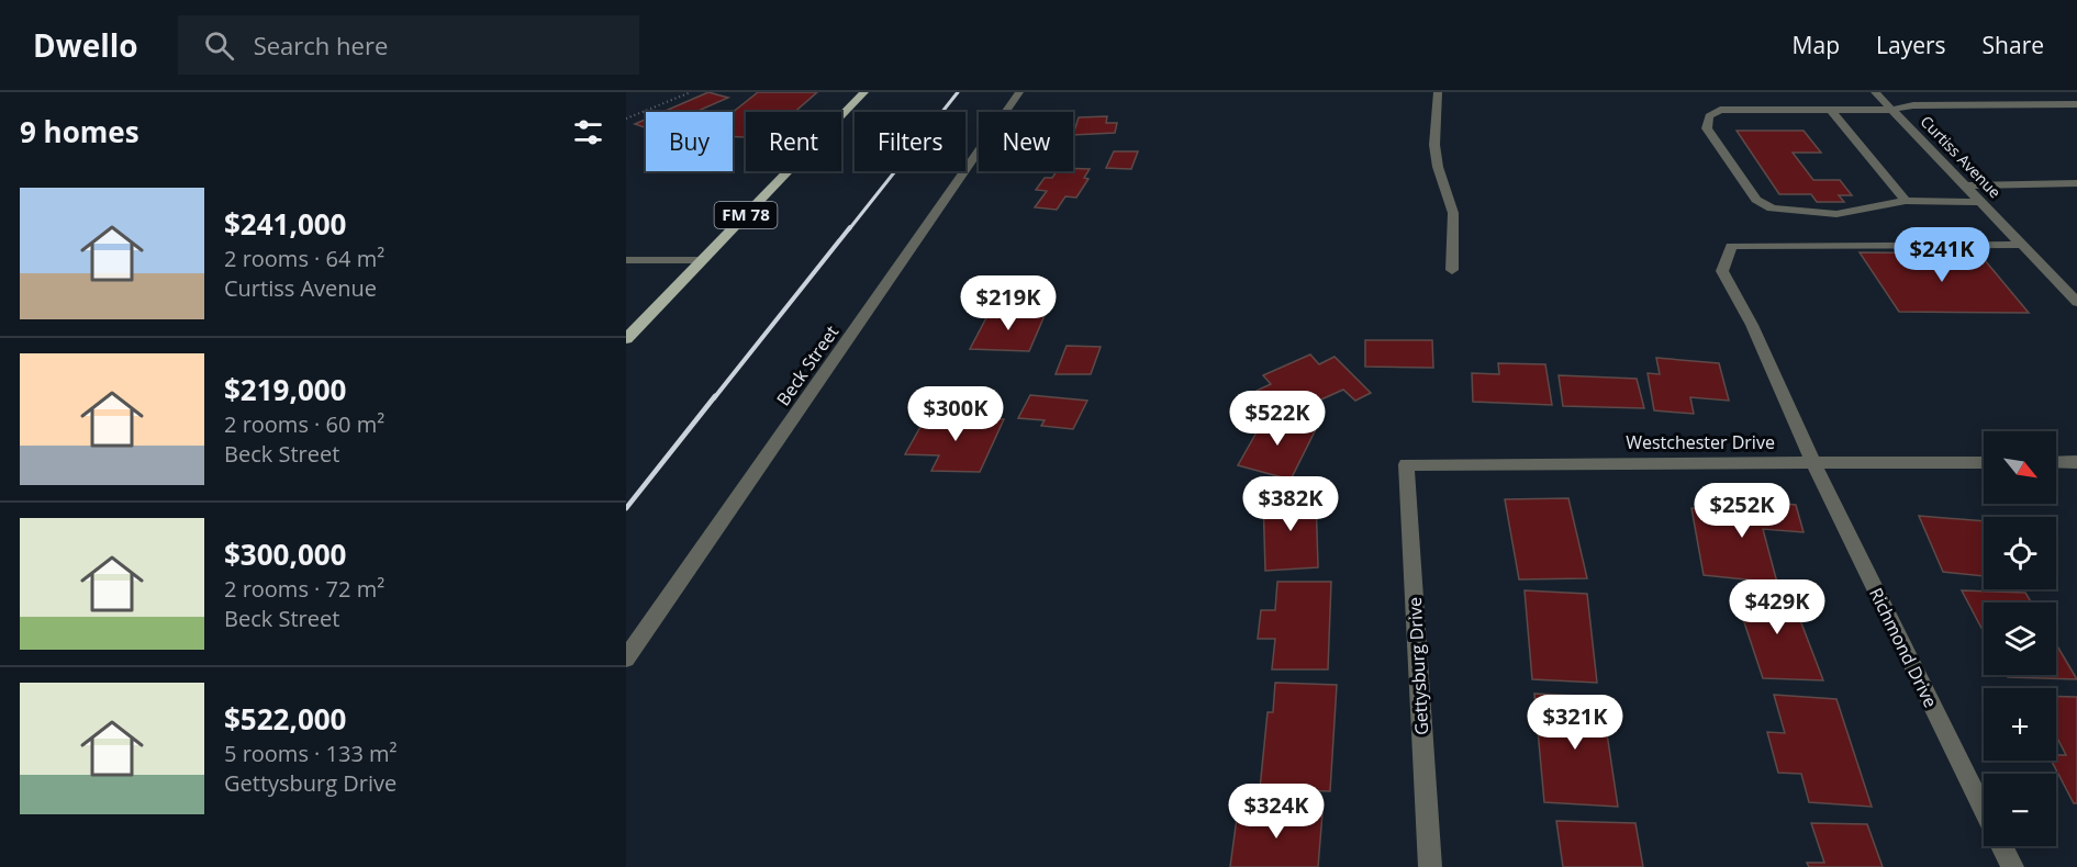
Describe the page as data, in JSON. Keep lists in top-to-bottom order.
{
  "streets": {
    "main road": ["FM 78"],
    "street": [
      "Curtiss Avenue",
      "Beck Street",
      "Westchester Drive",
      "Richmond Drive",
      "Gettysburg Drive"
    ]
  },
  "crossings": [
    ["Curtiss Avenue", "Richmond Drive"],
    ["Westchester Drive", "Richmond Drive"],
    ["Westchester Drive", "Gettysburg Drive"]
  ],
  "north": "bottom right",
  "page": {
    "header": "Dwello",
    "search": "Search here",
    "nav": ["Map", "Layers", "Share"],
    "heading": "9 homes",
    "chip": [
      "Buy",
      "Rent",
      "Filters",
      "New"
    ],
    "list": [
      {
        "name": "$241,000",
        "note": "2 rooms · 64 m² · Curtiss Avenue"
      },
      {
        "name": "$219,000",
        "note": "2 rooms · 60 m² · Beck Street"
      },
      {
        "name": "$300,000",
        "note": "2 rooms · 72 m² · Beck Street"
      },
      {
        "name": "$522,000",
        "note": "5 rooms · 133 m² · Gettysburg Drive"
      }
    ],
    "price": [
      "$241K",
      "$219K",
      "$300K",
      "$522K",
      "$382K",
      "$252K",
      "$429K",
      "$321K",
      "$324K"
    ],
    "map_buttons": ["+", "−"]
  }
}
